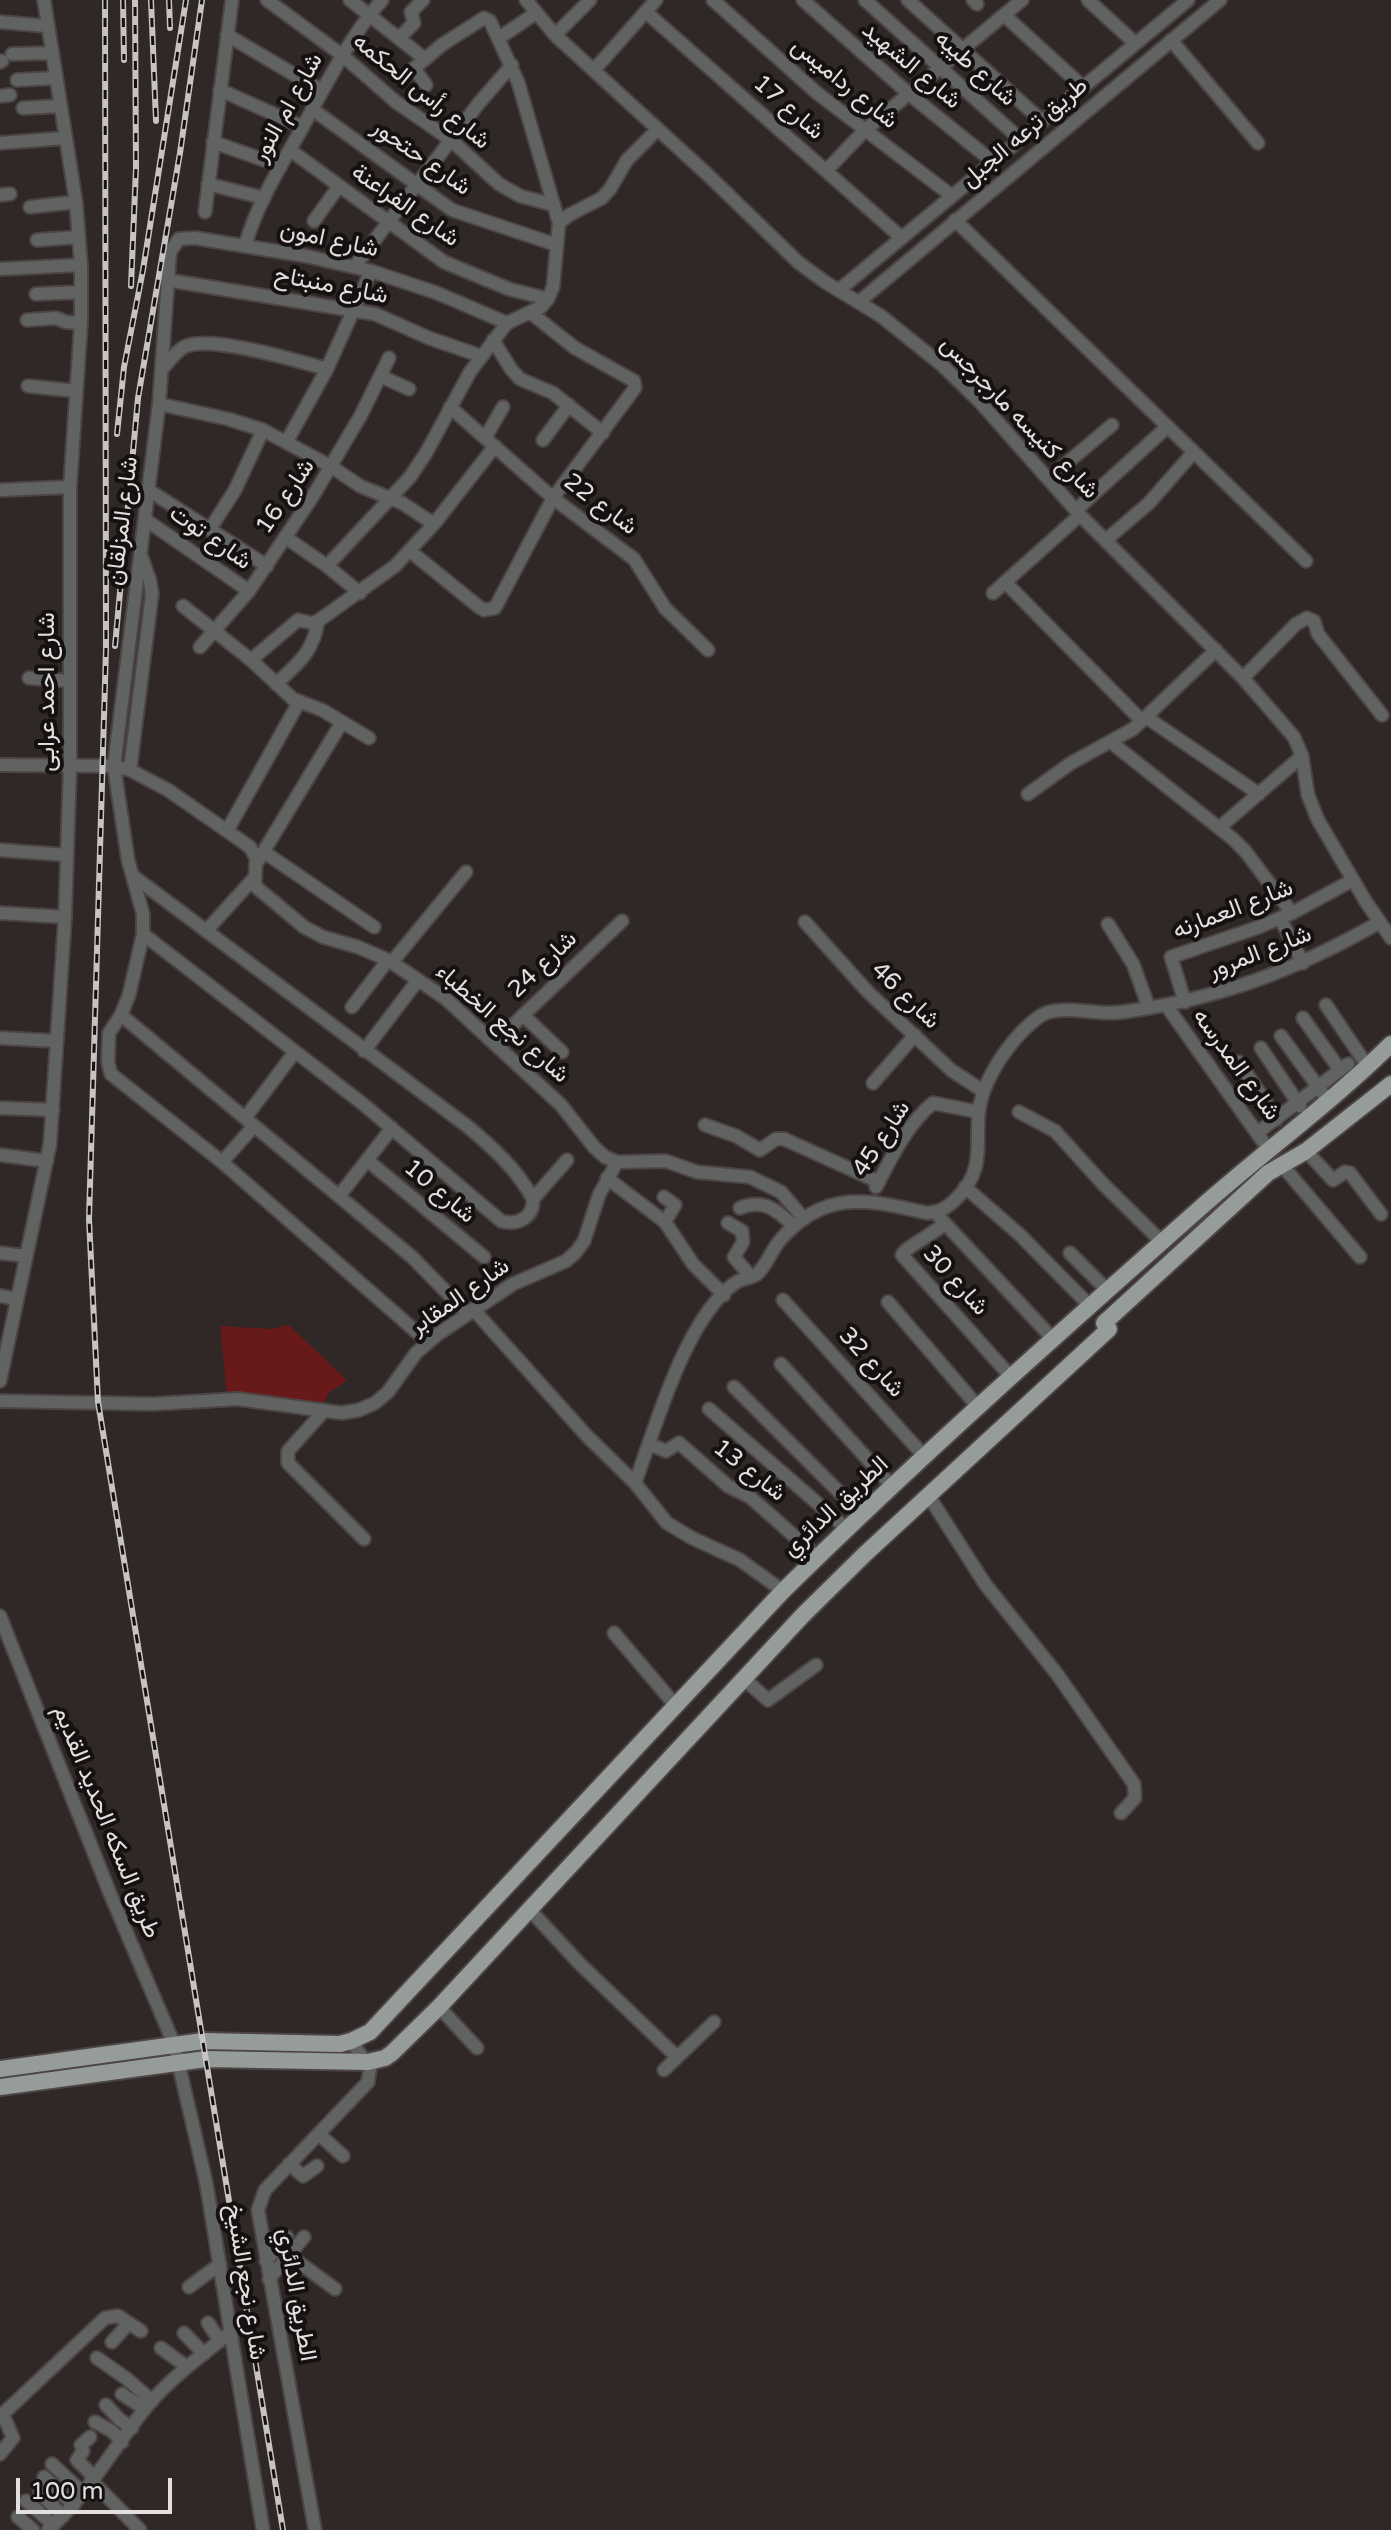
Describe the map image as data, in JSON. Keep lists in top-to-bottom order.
{
  "streets": {
    "main road": ["الطريق الدائري"],
    "street": [
      "شارع الشهيد",
      "شارع طيبه",
      "شارع رداميس",
      "شارع رأس الحكمه",
      "شارع ام النور",
      "شارع 17",
      "طريق ترعه الجبل",
      "شارع حتحور",
      "شارع الفراعنة",
      "شارع امون",
      "شارع منبتاح",
      "شارع كنيسه مارجرجس",
      "شارع 16",
      "شارع 22",
      "شارع المزلقان",
      "شارع توت",
      "شارع احمد عرابى",
      "شارع العمارنه",
      "شارع المرور",
      "شارع 24",
      "شارع 46",
      "شارع نجع الخطباء",
      "شارع المدرسه",
      "شارع 45",
      "شارع 10",
      "شارع 30",
      "شارع المقابر",
      "شارع 32",
      "شارع 13",
      "طريق السكه الحديد القديم",
      "شارع نجع الشيخ"
    ]
  },
  "crossings": [
    ["شارع الشهيد", "طريق ترعه الجبل"],
    ["شارع طيبه", "طريق ترعه الجبل"],
    ["شارع رداميس", "طريق ترعه الجبل"],
    ["شارع رأس الحكمه", "شارع ام النور"],
    ["شارع ام النور", "شارع حتحور"],
    ["شارع ام النور", "شارع الفراعنة"],
    ["شارع ام النور", "شارع امون"],
    ["شارع 17", "طريق ترعه الجبل"],
    ["طريق ترعه الجبل", "شارع كنيسه مارجرجس"],
    ["شارع امون", "شارع منبتاح"],
    ["شارع امون", "شارع المزلقان"],
    ["شارع منبتاح", "شارع المزلقان"],
    ["شارع كنيسه مارجرجس", "شارع العمارنه"],
    ["شارع كنيسه مارجرجس", "شارع المرور"],
    ["شارع 16", "شارع توت"],
    ["شارع المزلقان", "شارع توت"],
    ["شارع المزلقان", "شارع نجع الخطباء"],
    ["شارع المزلقان", "شارع المقابر"],
    ["شارع احمد عرابى", "شارع نجع الخطباء"],
    ["شارع العمارنه", "شارع المرور"],
    ["شارع المرور", "شارع 46"],
    ["شارع المرور", "شارع المدرسه"],
    ["شارع المرور", "شارع 45"],
    ["شارع 24", "شارع نجع الخطباء"],
    ["شارع نجع الخطباء", "شارع المقابر"],
    ["شارع المدرسه", "الطريق الدائري"],
    ["شارع 30", "الطريق الدائري"],
    ["شارع 32", "الطريق الدائري"],
    ["شارع 13", "الطريق الدائري"],
    ["الطريق الدائري", "طريق السكه الحديد القديم"],
    ["الطريق الدائري", "شارع نجع الشيخ"],
    ["طريق السكه الحديد القديم", "شارع نجع الشيخ"]
  ],
  "scale_bar": "100 m"
}
